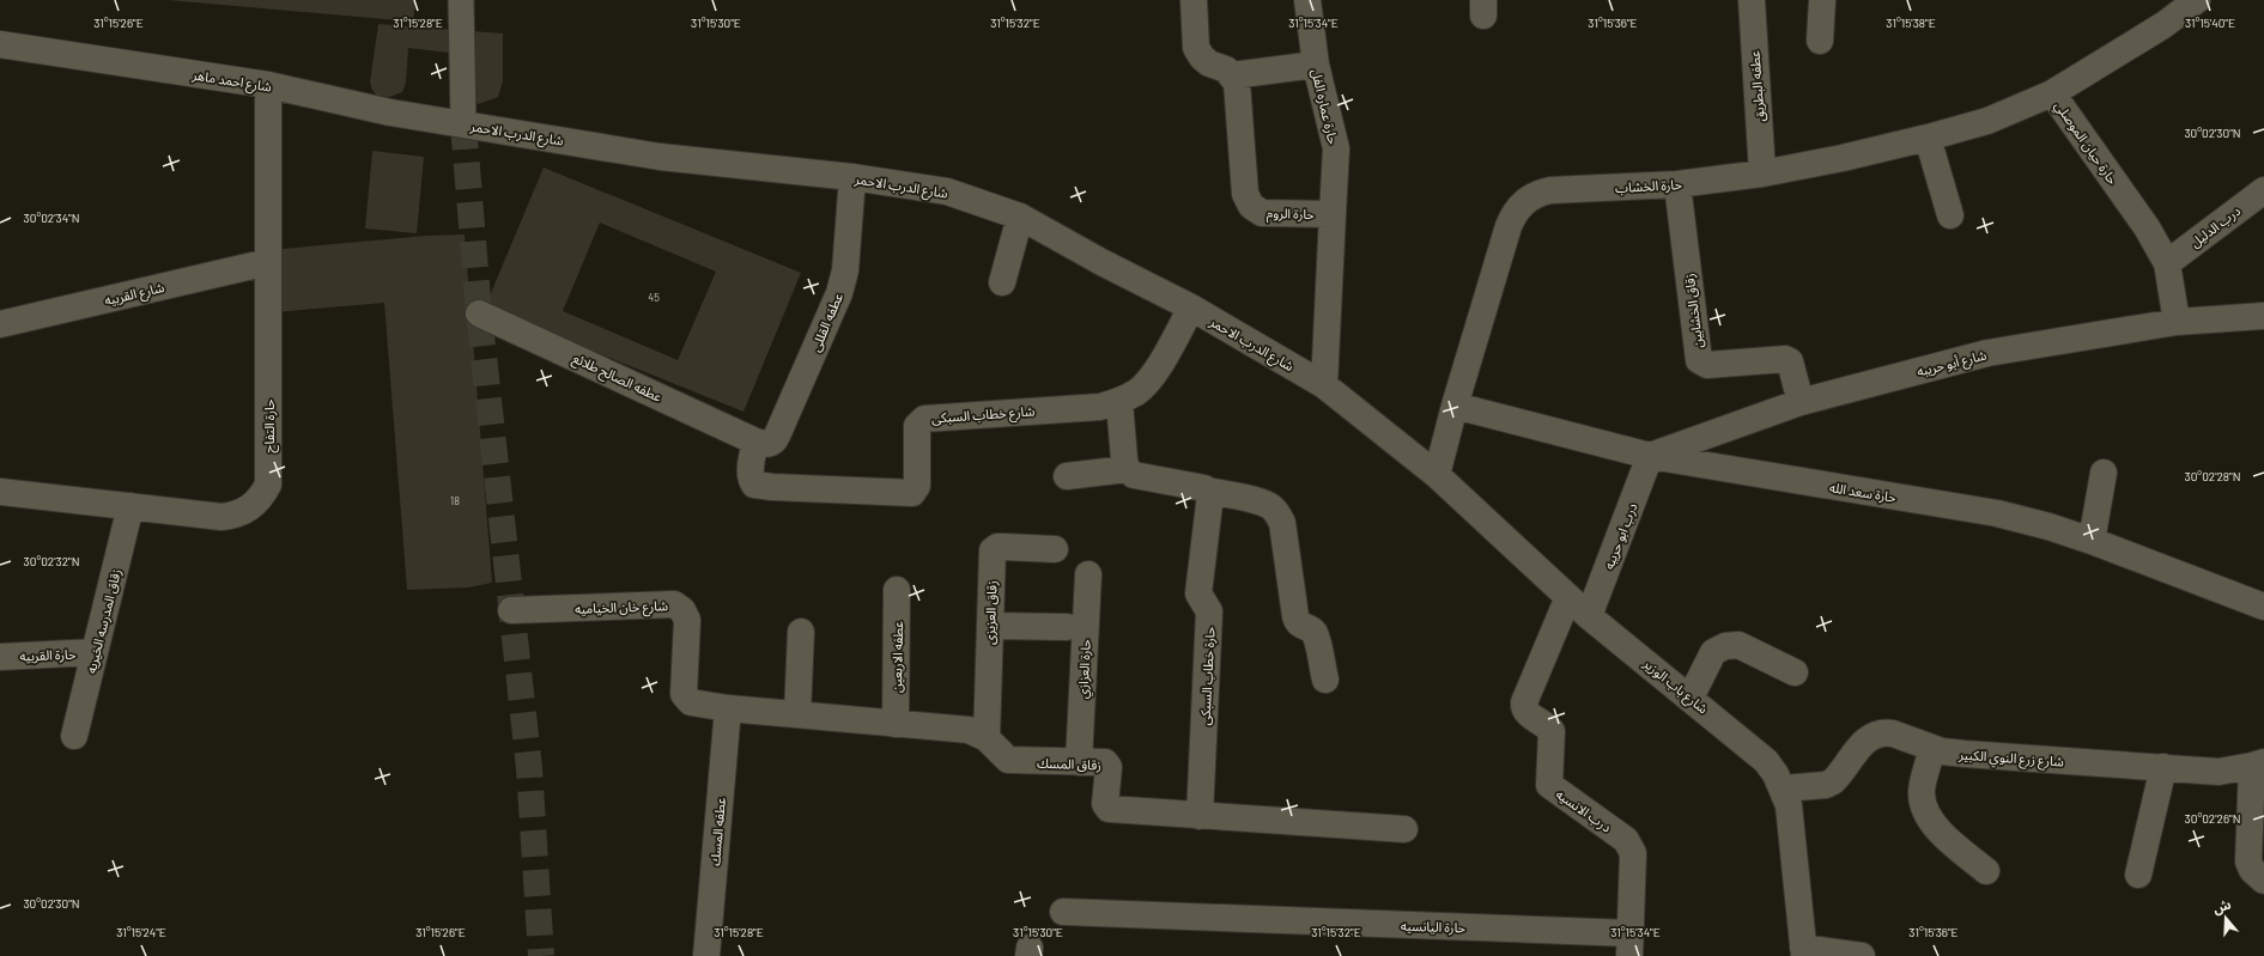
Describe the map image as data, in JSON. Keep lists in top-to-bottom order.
{
  "streets": {
    "street": [
      "شارع احمد ماهر",
      "عطفه البطريق",
      "حارة عماره الفل",
      "شارع الدرب الاحمر",
      "حارة حيان الموصلي",
      "حارة الخشاب",
      "حارة الروم",
      "درب الدليل",
      "شارع القربيه",
      "زقاق الخشابين",
      "عطفه القللى",
      "شارع أبو حريبه",
      "عطفه الصالح طلائع",
      "شارع خطاب السبكى",
      "حارة التفاح",
      "حارة سعد الله",
      "درب ابو حريبه",
      "شارع خان الخياميه",
      "زقاق العزيزى",
      "زقاق المدرسه الخيريه",
      "حارة القربيه",
      "عطفه الاربعين",
      "حارة العزازي",
      "حارة خطاب السبكى",
      "شارع باب الوزير",
      "شارع زرع النوي الكبير",
      "زقاق المسك",
      "درب الانسيه",
      "عطفه المسك",
      "حارة اليانسيه"
    ]
  },
  "crossings": [
    ["شارع احمد ماهر", "شارع الدرب الاحمر"],
    ["شارع احمد ماهر", "حارة التفاح"],
    ["عطفه البطريق", "حارة الخشاب"],
    ["حارة عماره الفل", "حارة الروم"],
    ["شارع الدرب الاحمر", "حارة الخشاب"],
    ["شارع الدرب الاحمر", "حارة الروم"],
    ["شارع الدرب الاحمر", "عطفه القللى"],
    ["شارع الدرب الاحمر", "شارع خطاب السبكى"],
    ["شارع الدرب الاحمر", "شارع باب الوزير"],
    ["حارة حيان الموصلي", "حارة الخشاب"],
    ["حارة حيان الموصلي", "درب الدليل"],
    ["حارة حيان الموصلي", "شارع أبو حريبه"],
    ["حارة الخشاب", "زقاق الخشابين"],
    ["حارة الخشاب", "حارة سعد الله"],
    ["حارة الخشاب", "شارع باب الوزير"],
    ["شارع القربيه", "حارة التفاح"],
    ["زقاق الخشابين", "شارع أبو حريبه"],
    ["عطفه القللى", "عطفه الصالح طلائع"],
    ["عطفه القللى", "شارع خطاب السبكى"],
    ["شارع أبو حريبه", "حارة سعد الله"],
    ["شارع أبو حريبه", "درب ابو حريبه"],
    ["عطفه الصالح طلائع", "شارع خطاب السبكى"],
    ["حارة التفاح", "زقاق المدرسه الخيريه"],
    ["حارة سعد الله", "درب ابو حريبه"],
    ["درب ابو حريبه", "شارع باب الوزير"],
    ["شارع خان الخياميه", "زقاق المسك"],
    ["شارع خان الخياميه", "عطفه المسك"],
    ["زقاق العزيزى", "زقاق المسك"],
    ["زقاق المدرسه الخيريه", "حارة القربيه"],
    ["عطفه الاربعين", "زقاق المسك"],
    ["حارة العزازي", "زقاق المسك"],
    ["حارة خطاب السبكى", "زقاق المسك"],
    ["شارع باب الوزير", "شارع زرع النوي الكبير"],
    ["شارع باب الوزير", "درب الانسيه"],
    ["زقاق المسك", "عطفه المسك"],
    ["درب الانسيه", "حارة اليانسيه"]
  ],
  "house_numbers": ["45", "18"],
  "north": "top",
  "coordinates": [
    "31°15'26\"E",
    "31°15'28\"E",
    "31°15'32\"E",
    "31°15'36\"E",
    "31°15'38\"E",
    "31°15'30\"E",
    "31°15'34\"E",
    "31°15'40\"E",
    "30°02'30\"N",
    "30°02'34\"N",
    "30°02'28\"N",
    "30°02'32\"N",
    "30°02'26\"N",
    "31°15'24\"E"
  ]
}
